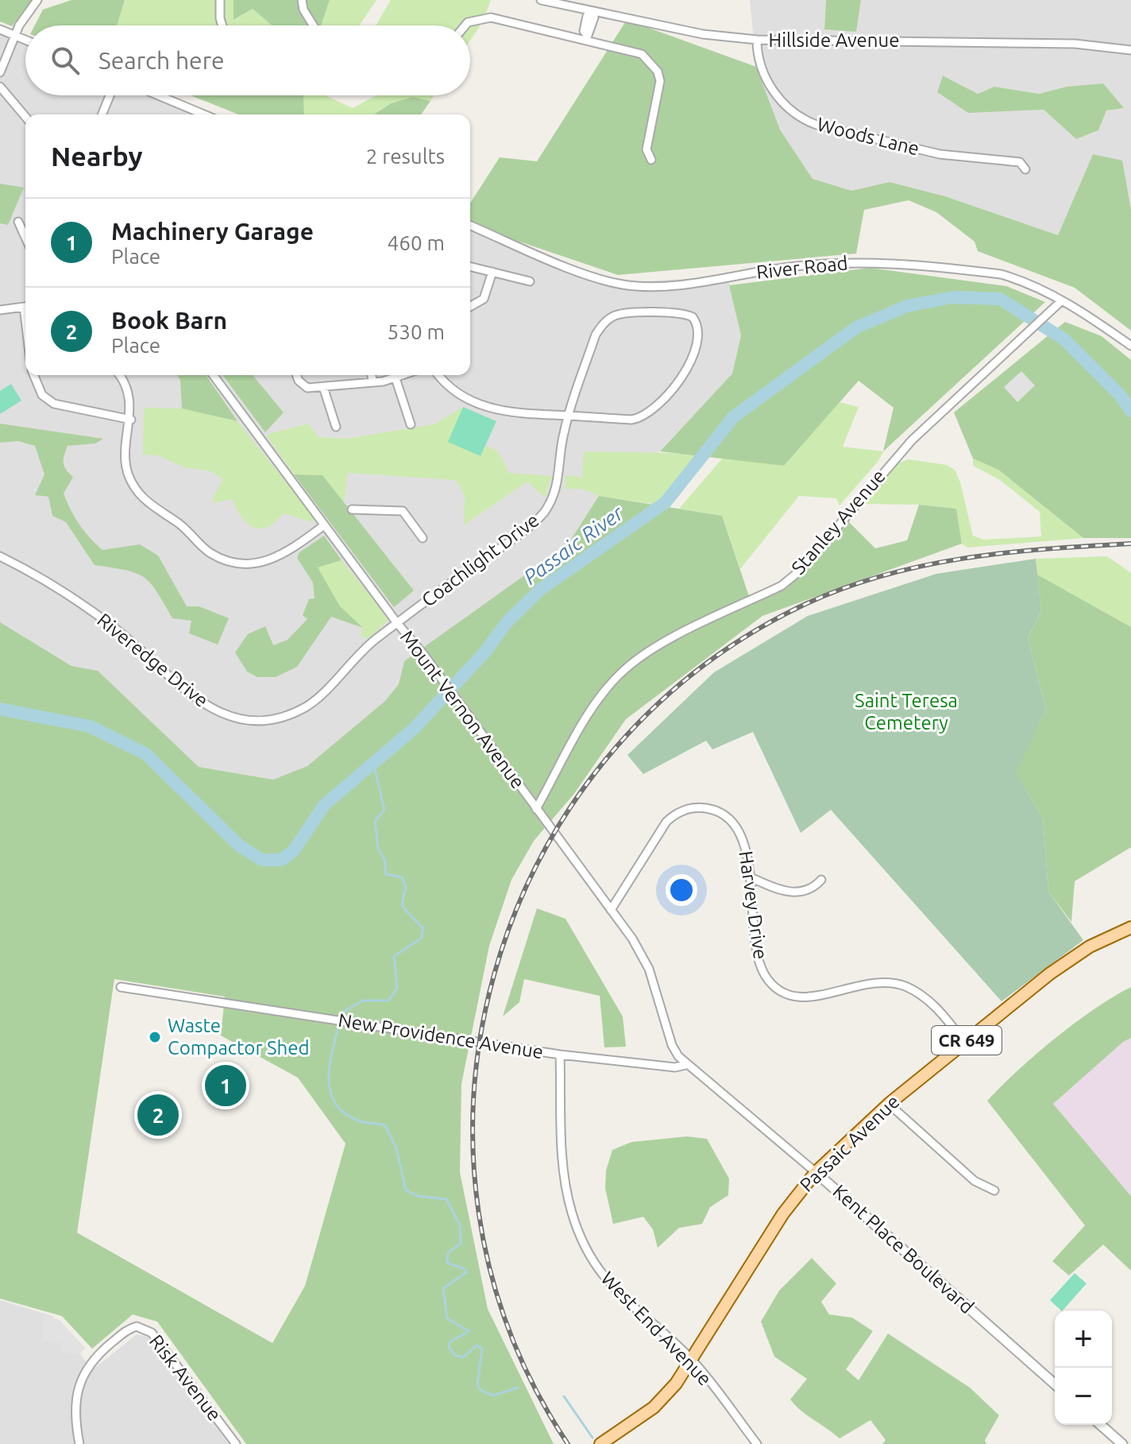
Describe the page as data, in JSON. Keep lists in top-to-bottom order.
{
  "streets": {
    "main road": ["CR 649", "Passaic Avenue"],
    "street": [
      "Hillside Avenue",
      "Woods Lane",
      "River Road",
      "Stanley Avenue",
      "Coachlight Drive",
      "Riveredge Drive",
      "Mount Vernon Avenue",
      "Harvey Drive",
      "New Providence Avenue",
      "Kent Place Boulevard",
      "West End Avenue",
      "Risk Avenue"
    ]
  },
  "crossings": [
    ["Hillside Avenue", "Woods Lane"],
    ["River Road", "Stanley Avenue"],
    ["Stanley Avenue", "Mount Vernon Avenue"],
    ["Coachlight Drive", "Riveredge Drive"],
    ["Coachlight Drive", "Mount Vernon Avenue"],
    ["Riveredge Drive", "Mount Vernon Avenue"],
    ["Mount Vernon Avenue", "Harvey Drive"],
    ["Mount Vernon Avenue", "New Providence Avenue"],
    ["Mount Vernon Avenue", "Kent Place Boulevard"],
    ["Harvey Drive", "Passaic Avenue"],
    ["New Providence Avenue", "Kent Place Boulevard"],
    ["New Providence Avenue", "West End Avenue"],
    ["Passaic Avenue", "Kent Place Boulevard"],
    ["Passaic Avenue", "West End Avenue"]
  ],
  "water": ["Passaic River"],
  "parks": ["Saint Teresa Cemetery"],
  "places": ["Waste Compactor Shed"],
  "page": {
    "search": "Search here",
    "heading": ["Nearby", "2 results"],
    "list": [
      {
        "mark": "1",
        "name": "Machinery Garage",
        "note": "Place",
        "value": "460 m"
      },
      {
        "mark": "2",
        "name": "Book Barn",
        "note": "Place",
        "value": "530 m"
      }
    ],
    "pins": ["1", "2"],
    "map_buttons": ["+", "−"]
  }
}
